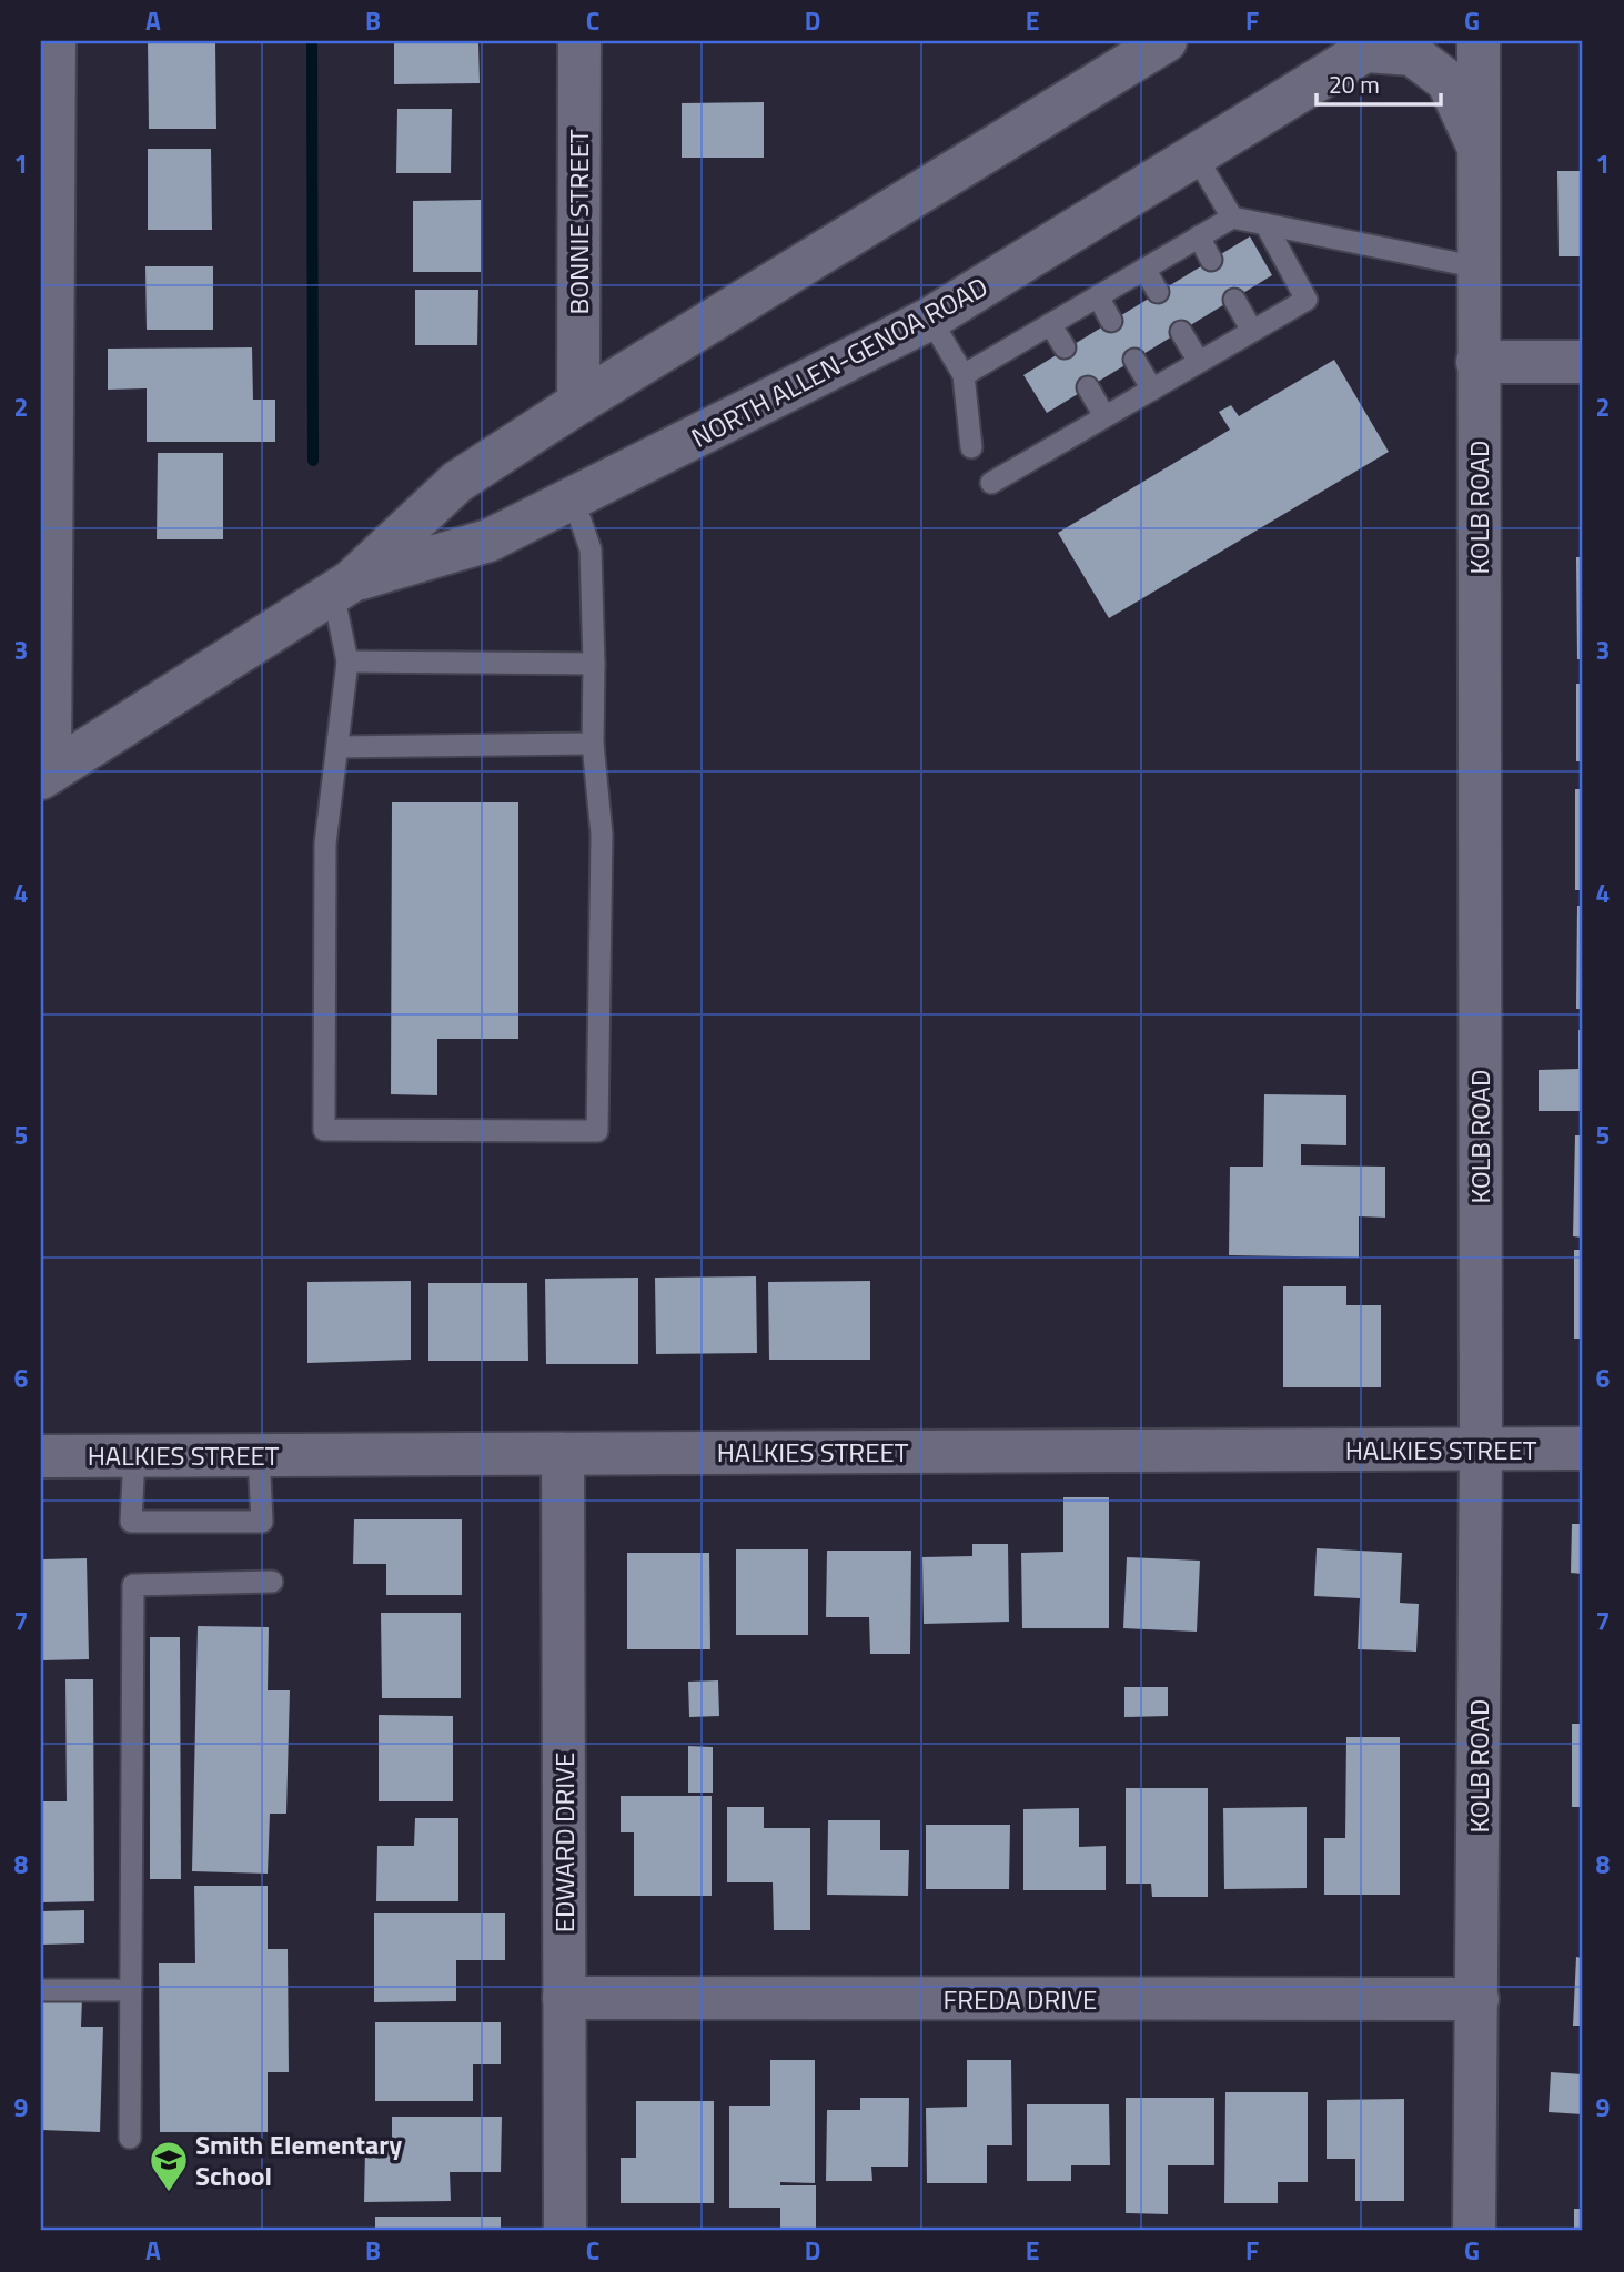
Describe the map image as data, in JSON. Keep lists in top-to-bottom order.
{
  "streets": {
    "street": [
      "BONNIE STREET",
      "NORTH ALLEN-GENOA ROAD",
      "KOLB ROAD",
      "HALKIES STREET",
      "EDWARD DRIVE",
      "FREDA DRIVE"
    ]
  },
  "crossings": [
    ["BONNIE STREET", "NORTH ALLEN-GENOA ROAD"],
    ["KOLB ROAD", "HALKIES STREET"],
    ["KOLB ROAD", "FREDA DRIVE"],
    ["HALKIES STREET", "EDWARD DRIVE"],
    ["EDWARD DRIVE", "FREDA DRIVE"]
  ],
  "places": {
    "school or university": ["Smith Elementary School"]
  },
  "scale_bar": "20 m",
  "grid": {
    "columns": [
      "A",
      "B",
      "C",
      "D",
      "E",
      "F",
      "G"
    ],
    "rows": [
      "1",
      "2",
      "3",
      "4",
      "5",
      "6",
      "7",
      "8",
      "9"
    ]
  }
}
